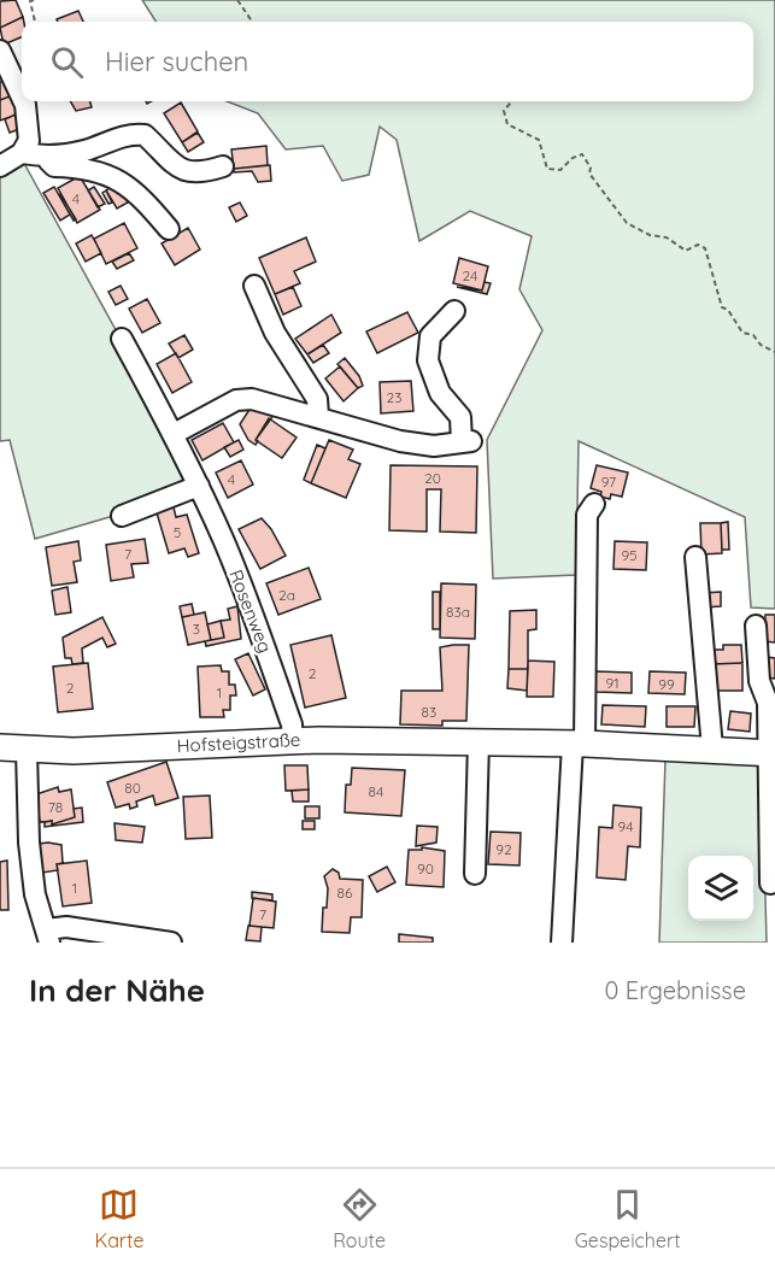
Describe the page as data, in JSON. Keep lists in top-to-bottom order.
{
  "streets": {
    "main road": ["Hofsteigstraße"],
    "street": ["Rosenweg"]
  },
  "crossings": [
    ["Rosenweg", "Hofsteigstraße"]
  ],
  "house_numbers": [
    "4",
    "24",
    "23",
    "20",
    "4",
    "97",
    "5",
    "7",
    "95",
    "2a",
    "83a",
    "3",
    "2",
    "91",
    "99",
    "2",
    "1",
    "83",
    "80",
    "84",
    "78",
    "94",
    "92",
    "90",
    "1",
    "86",
    "7"
  ],
  "page": {
    "search": "Hier suchen",
    "heading": ["In der Nähe", "0 Ergebnisse"],
    "nav": ["Karte", "Route", "Gespeichert"]
  }
}
